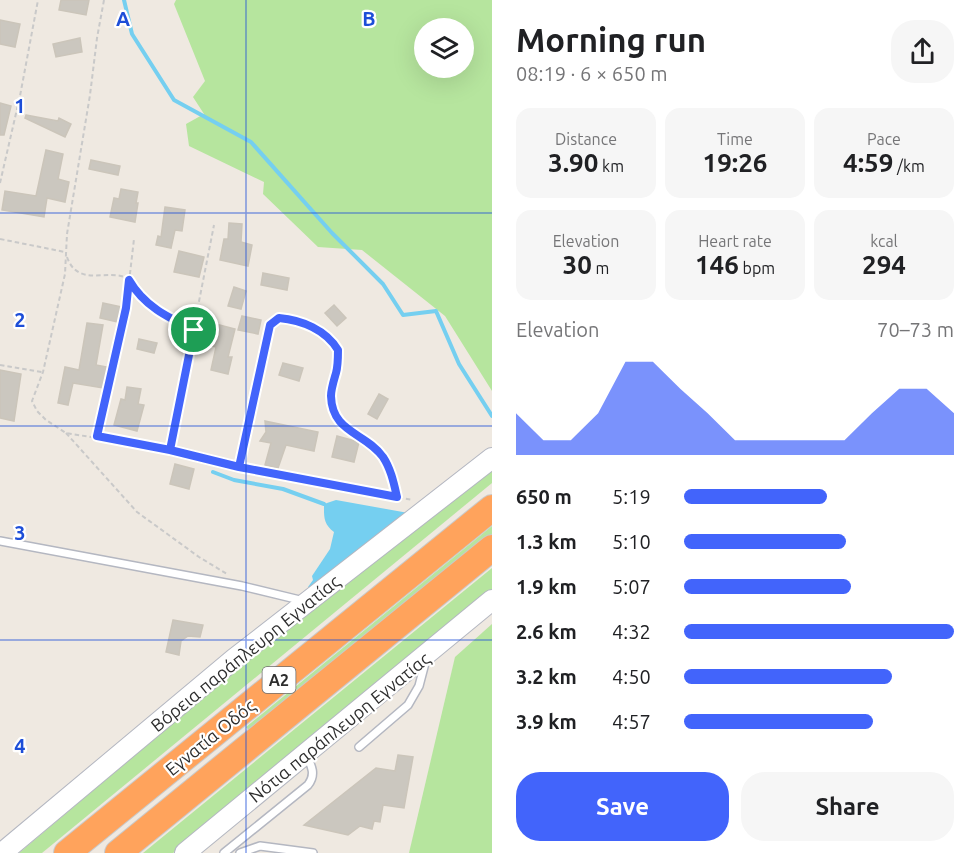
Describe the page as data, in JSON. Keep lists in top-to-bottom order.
{
  "streets": {
    "highway": ["Α2", "Εγνατία Οδός"],
    "street": ["Βόρεια παράπλευρη Εγνατίας", "Νότια παράπλευρη Εγνατίας"]
  },
  "page": {
    "heading": ["Morning run", "08:19 · 6 × 650 m"],
    "stats": [
      ["Distance", "3.90 km"],
      ["Time", "19:26"],
      ["Pace", "4:59 /km"],
      ["Elevation", "30 m"],
      ["Heart rate", "146 bpm"],
      ["kcal", "294"]
    ],
    "chart": ["Elevation", "70–73 m"],
    "list": [
      {
        "name": "650 m",
        "note": "5:19"
      },
      {
        "name": "1.3 km",
        "note": "5:10"
      },
      {
        "name": "1.9 km",
        "note": "5:07"
      },
      {
        "name": "2.6 km",
        "note": "4:32"
      },
      {
        "name": "3.2 km",
        "note": "4:50"
      },
      {
        "name": "3.9 km",
        "note": "4:57"
      }
    ],
    "buttons": ["Save", "Share"]
  },
  "grid": {
    "columns": ["A", "B"],
    "rows": [
      "1",
      "2",
      "3",
      "4"
    ]
  }
}
